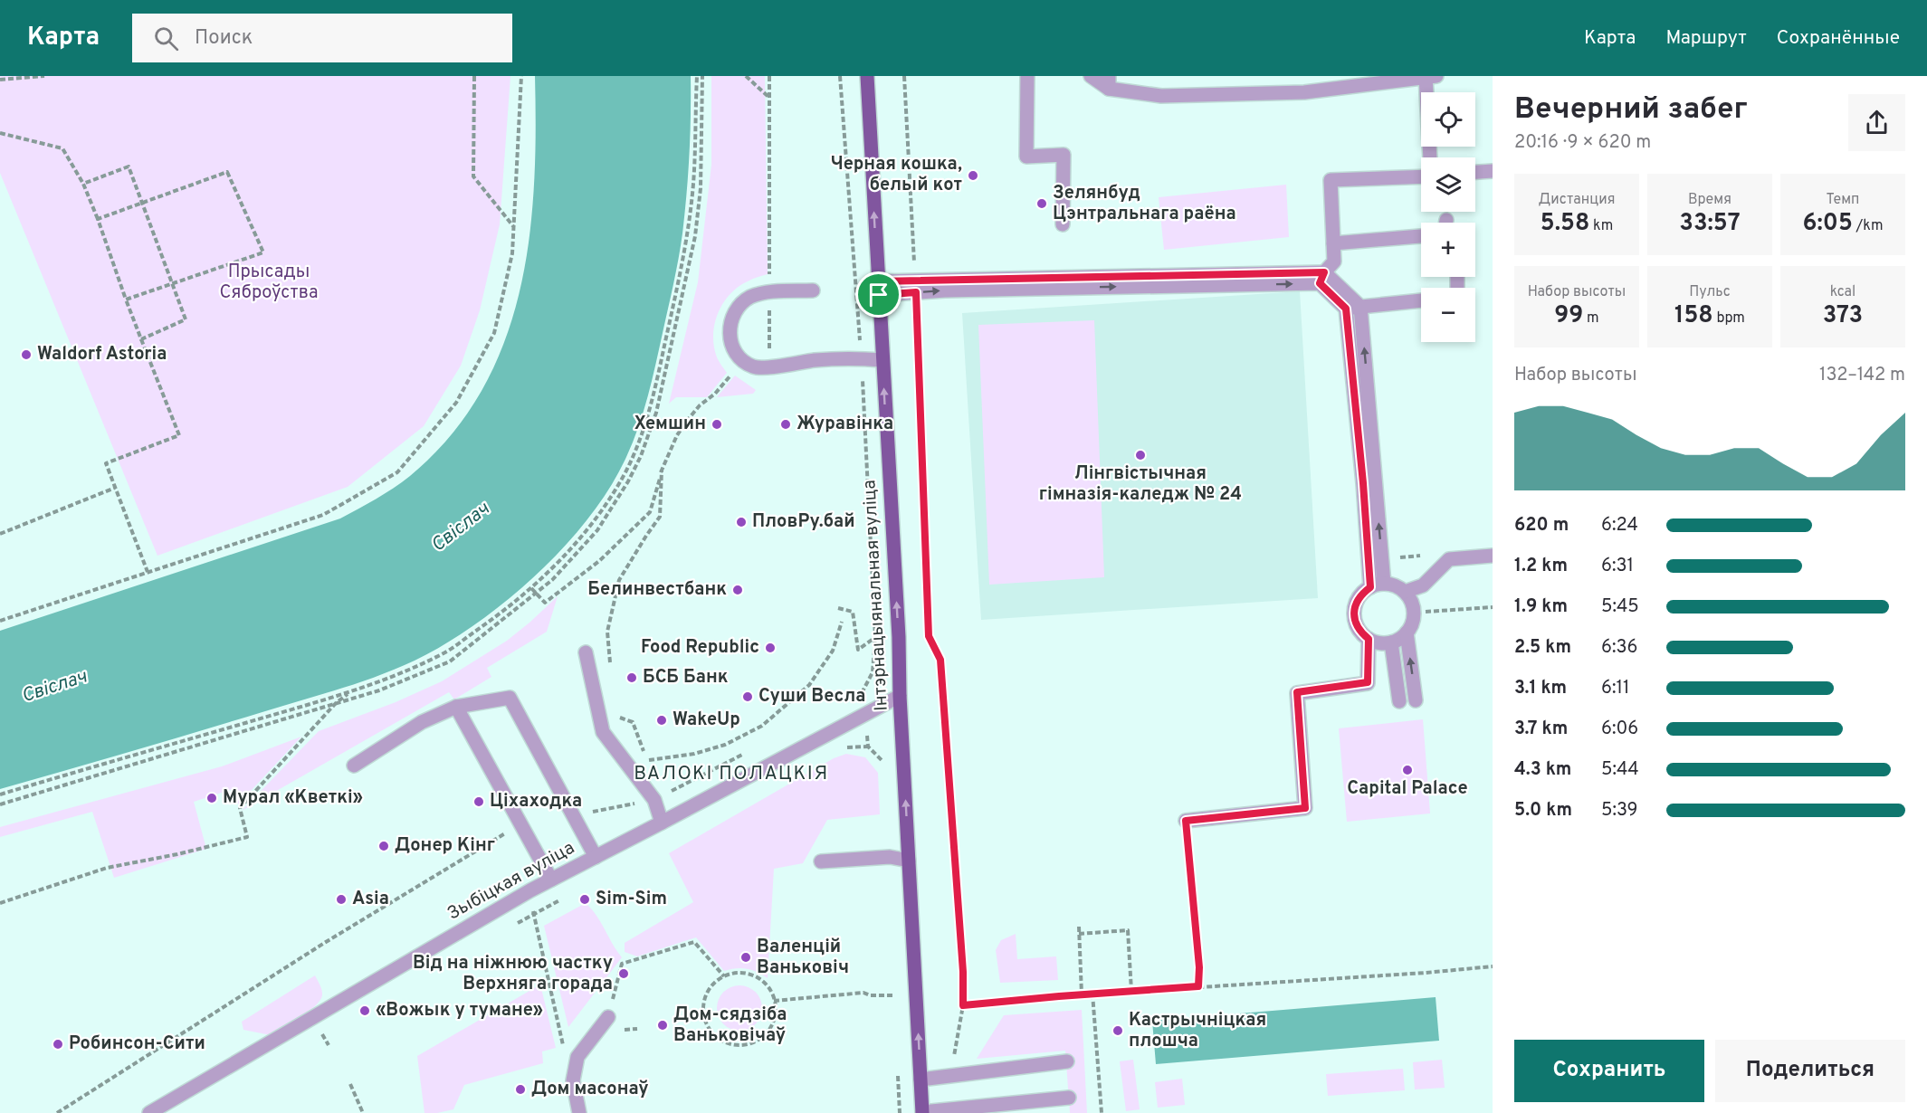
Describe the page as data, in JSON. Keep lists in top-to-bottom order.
{
  "streets": {
    "main road": ["Інтэрнацыянальная вуліца"],
    "street": ["Зыбіцкая вуліца"]
  },
  "crossings": [
    ["Інтэрнацыянальная вуліца", "Зыбіцкая вуліца"]
  ],
  "one_way": ["Інтэрнацыянальная вуліца"],
  "districts": ["ВАЛОКІ ПОЛАЦКІЯ"],
  "water": ["Свіслач"],
  "parks": ["Прысады Сяброўства"],
  "places": [
    "Черная кошка, белый кот",
    "Зелянбуд Цэнтральнага раёна",
    "Waldorf Astoria",
    "Хемшин",
    "Журавінка",
    "Лінгвістычная гімназія-каледж № 24",
    "ПловРу.бай",
    "Белинвестбанк",
    "Food Republic",
    "БСБ Банк",
    "Суши Весла",
    "WakeUp",
    "Capital Palace",
    "Мурал «Кветкі»",
    "Ціхаходка",
    "Донер Кінг",
    "Asia",
    "Sim-Sim",
    "Валенцій Ваньковіч",
    "Від на ніжнюю частку Верхняга горада",
    "«Вожык у тумане»",
    "Дом-сядзіба Ваньковічаў",
    "Кастрычніцкая плошча",
    "Робинсон-Сити",
    "Дом масонаў"
  ],
  "page": {
    "header": "Карта",
    "search": "Поиск",
    "nav": ["Карта", "Маршрут", "Сохранённые"],
    "heading": ["Вечерний забег", "20:16 · 9 × 620 m"],
    "map_buttons": ["+", "−"],
    "stats": [
      ["Дистанция", "5.58 km"],
      ["Время", "33:57"],
      ["Темп", "6:05 /km"],
      ["Набор высоты", "99 m"],
      ["Пульс", "158 bpm"],
      ["kcal", "373"]
    ],
    "chart": ["Набор высоты", "132–142 m"],
    "list": [
      {
        "name": "620 m",
        "note": "6:24"
      },
      {
        "name": "1.2 km",
        "note": "6:31"
      },
      {
        "name": "1.9 km",
        "note": "5:45"
      },
      {
        "name": "2.5 km",
        "note": "6:36"
      },
      {
        "name": "3.1 km",
        "note": "6:11"
      },
      {
        "name": "3.7 km",
        "note": "6:06"
      },
      {
        "name": "4.3 km",
        "note": "5:44"
      },
      {
        "name": "5.0 km",
        "note": "5:39"
      }
    ],
    "buttons": ["Сохранить", "Поделиться"]
  }
}
